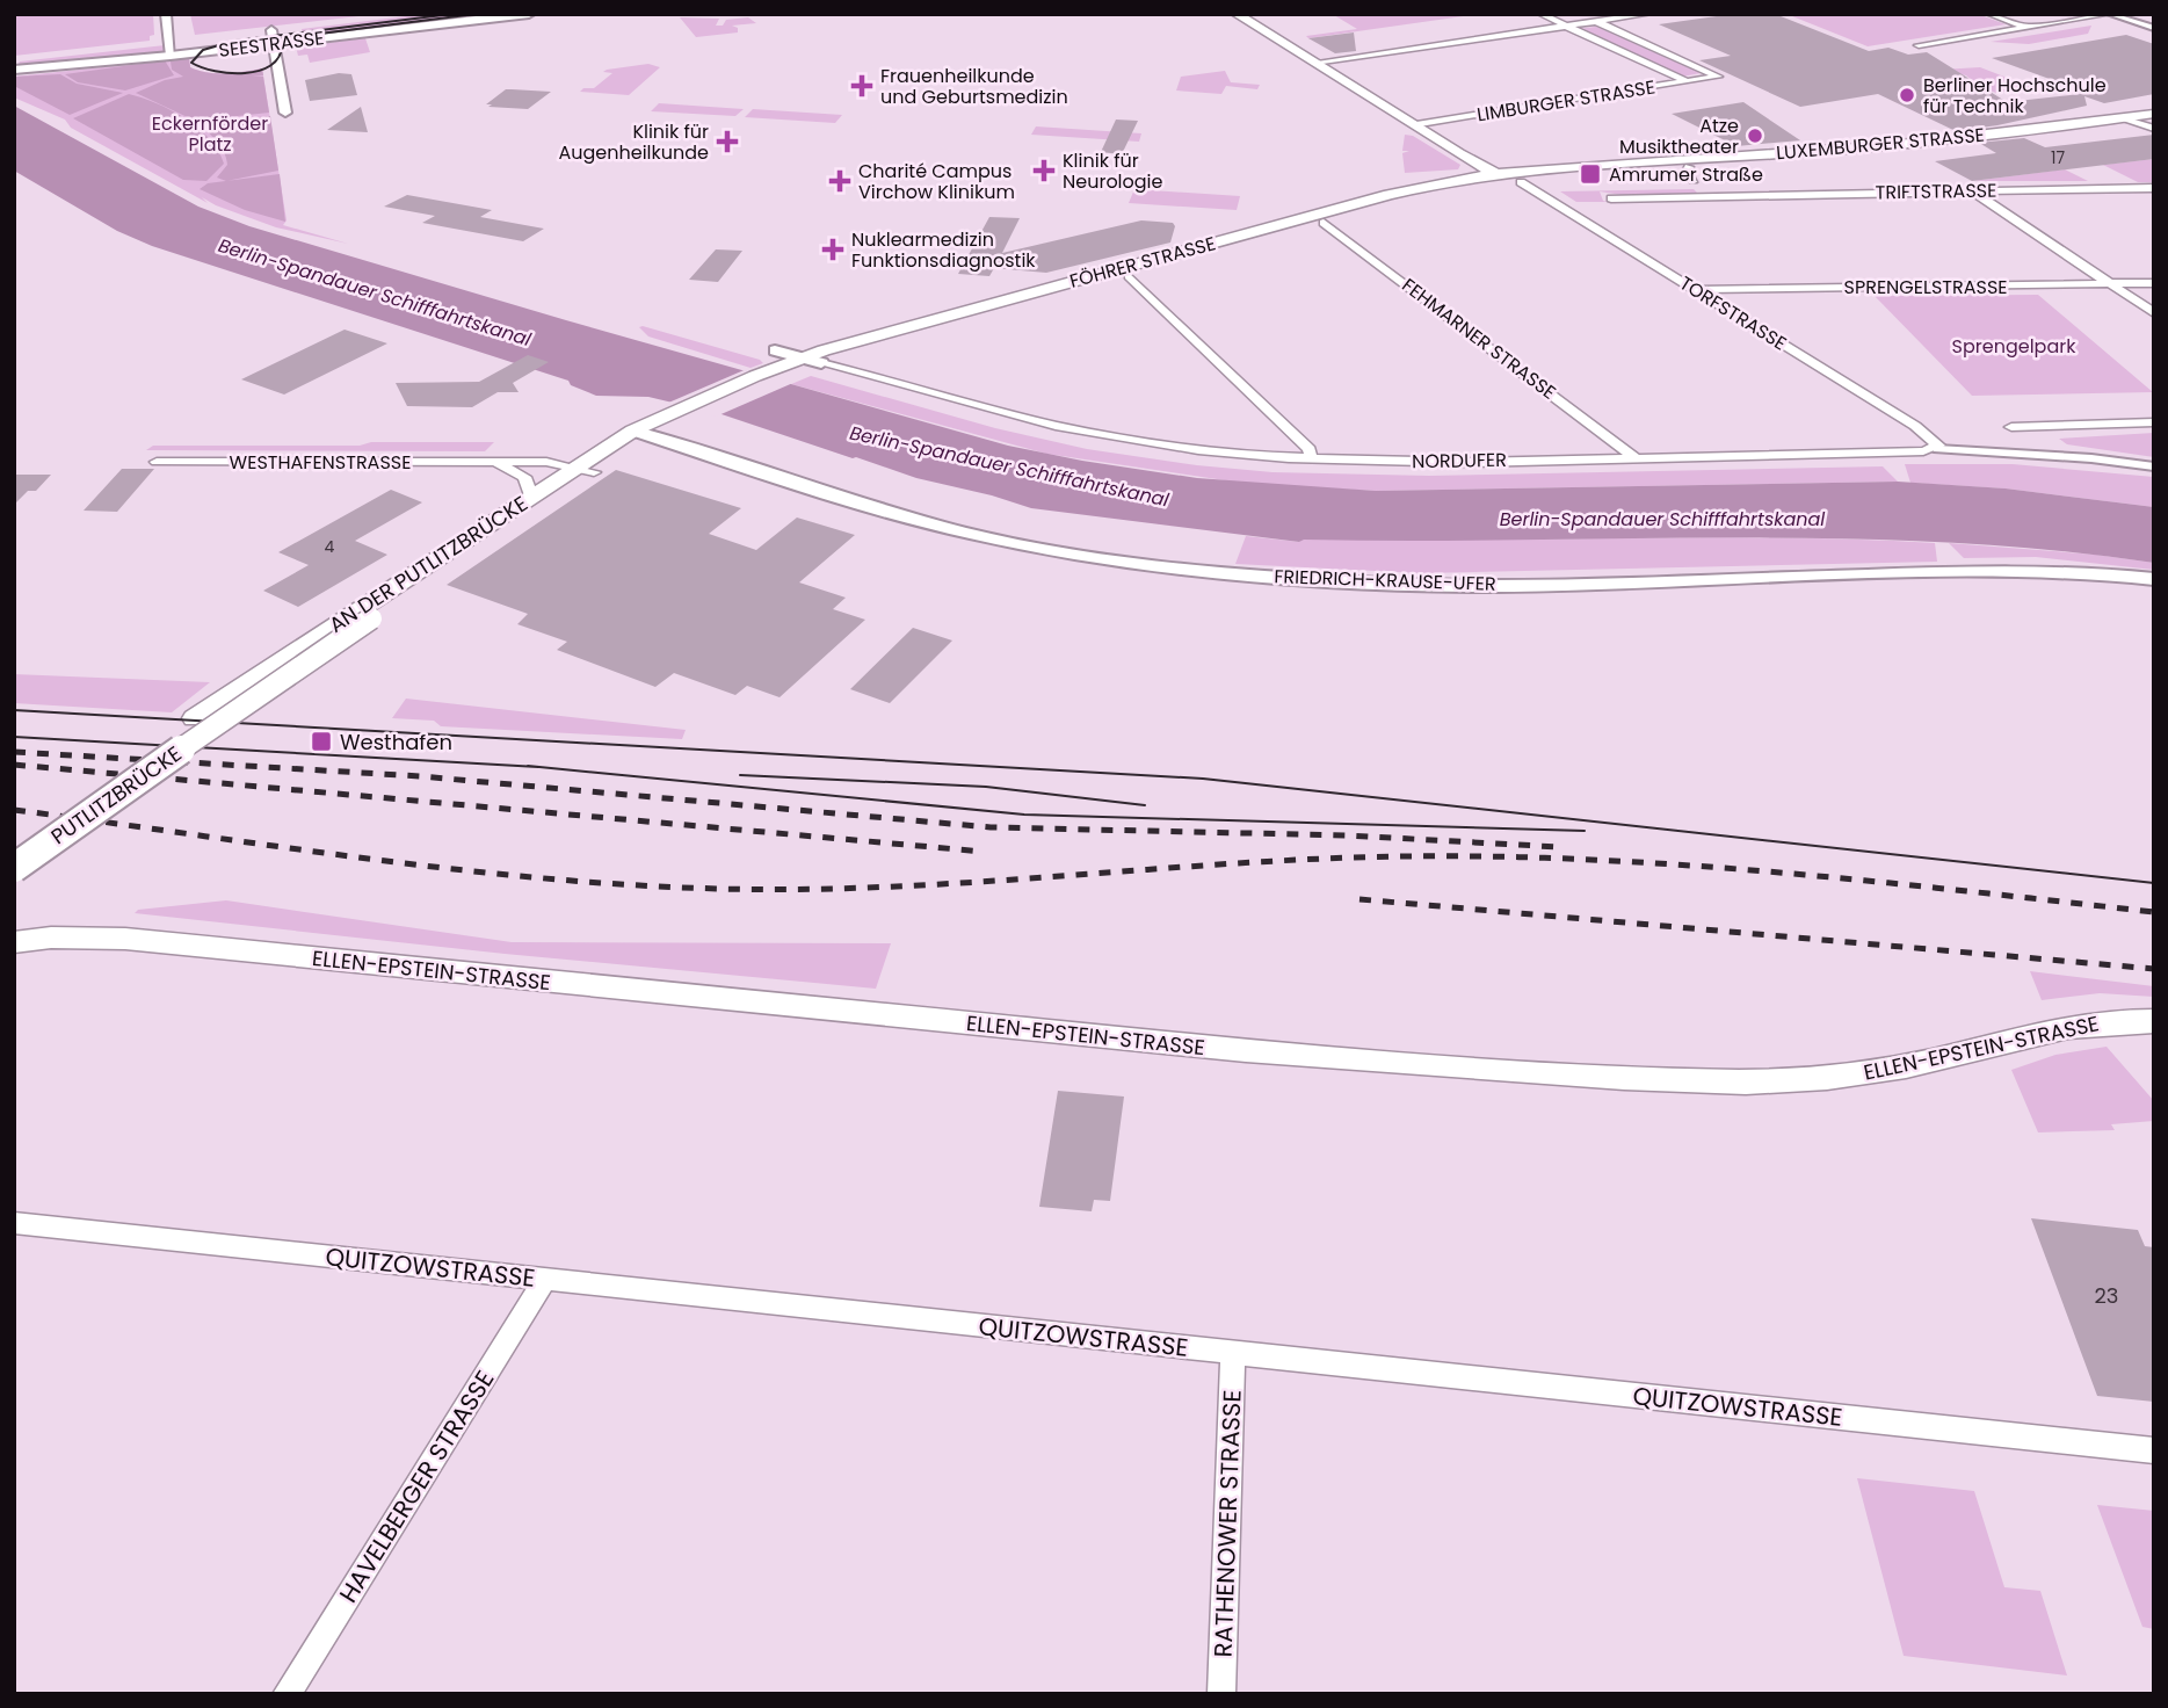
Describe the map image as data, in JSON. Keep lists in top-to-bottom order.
{
  "streets": {
    "main road": [
      "SEESTRASSE",
      "LUXEMBURGER STRASSE",
      "FÖHRER STRASSE",
      "AN DER PUTLITZBRÜCKE",
      "PUTLITZBRÜCKE",
      "ELLEN-EPSTEIN-STRASSE"
    ],
    "street": [
      "LIMBURGER STRASSE",
      "TRIFTSTRASSE",
      "SPRENGELSTRASSE",
      "TORFSTRASSE",
      "FEHMARNER STRASSE",
      "NORDUFER",
      "WESTHAFENSTRASSE",
      "FRIEDRICH-KRAUSE-UFER",
      "QUITZOWSTRASSE",
      "HAVELBERGER STRASSE",
      "RATHENOWER STRASSE"
    ]
  },
  "crossings": [
    ["LUXEMBURGER STRASSE", "TRIFTSTRASSE"],
    ["LUXEMBURGER STRASSE", "FÖHRER STRASSE"],
    ["LUXEMBURGER STRASSE", "TORFSTRASSE"],
    ["FÖHRER STRASSE", "TORFSTRASSE"],
    ["FÖHRER STRASSE", "FEHMARNER STRASSE"],
    ["FÖHRER STRASSE", "NORDUFER"],
    ["FÖHRER STRASSE", "AN DER PUTLITZBRÜCKE"],
    ["SPRENGELSTRASSE", "TORFSTRASSE"],
    ["TORFSTRASSE", "NORDUFER"],
    ["FEHMARNER STRASSE", "NORDUFER"],
    ["WESTHAFENSTRASSE", "AN DER PUTLITZBRÜCKE"],
    ["AN DER PUTLITZBRÜCKE", "FRIEDRICH-KRAUSE-UFER"],
    ["AN DER PUTLITZBRÜCKE", "PUTLITZBRÜCKE"],
    ["QUITZOWSTRASSE", "HAVELBERGER STRASSE"],
    ["QUITZOWSTRASSE", "RATHENOWER STRASSE"]
  ],
  "water": ["Berlin-Spandauer Schifffahrtskanal"],
  "parks": ["Eckernförder Platz", "Sprengelpark"],
  "places": {
    "health": [
      "Frauenheilkunde und Geburtsmedizin",
      "Klinik für Augenheilkunde",
      "Klinik für Neurologie",
      "Charité Campus Virchow Klinikum",
      "Nuklearmedizin Funktionsdiagnostik"
    ],
    "other": ["Berliner Hochschule für Technik", "Atze Musiktheater"],
    "transit": ["Amrumer Straße", "Westhafen"]
  },
  "house_numbers": ["17", "4", "23"]
}
